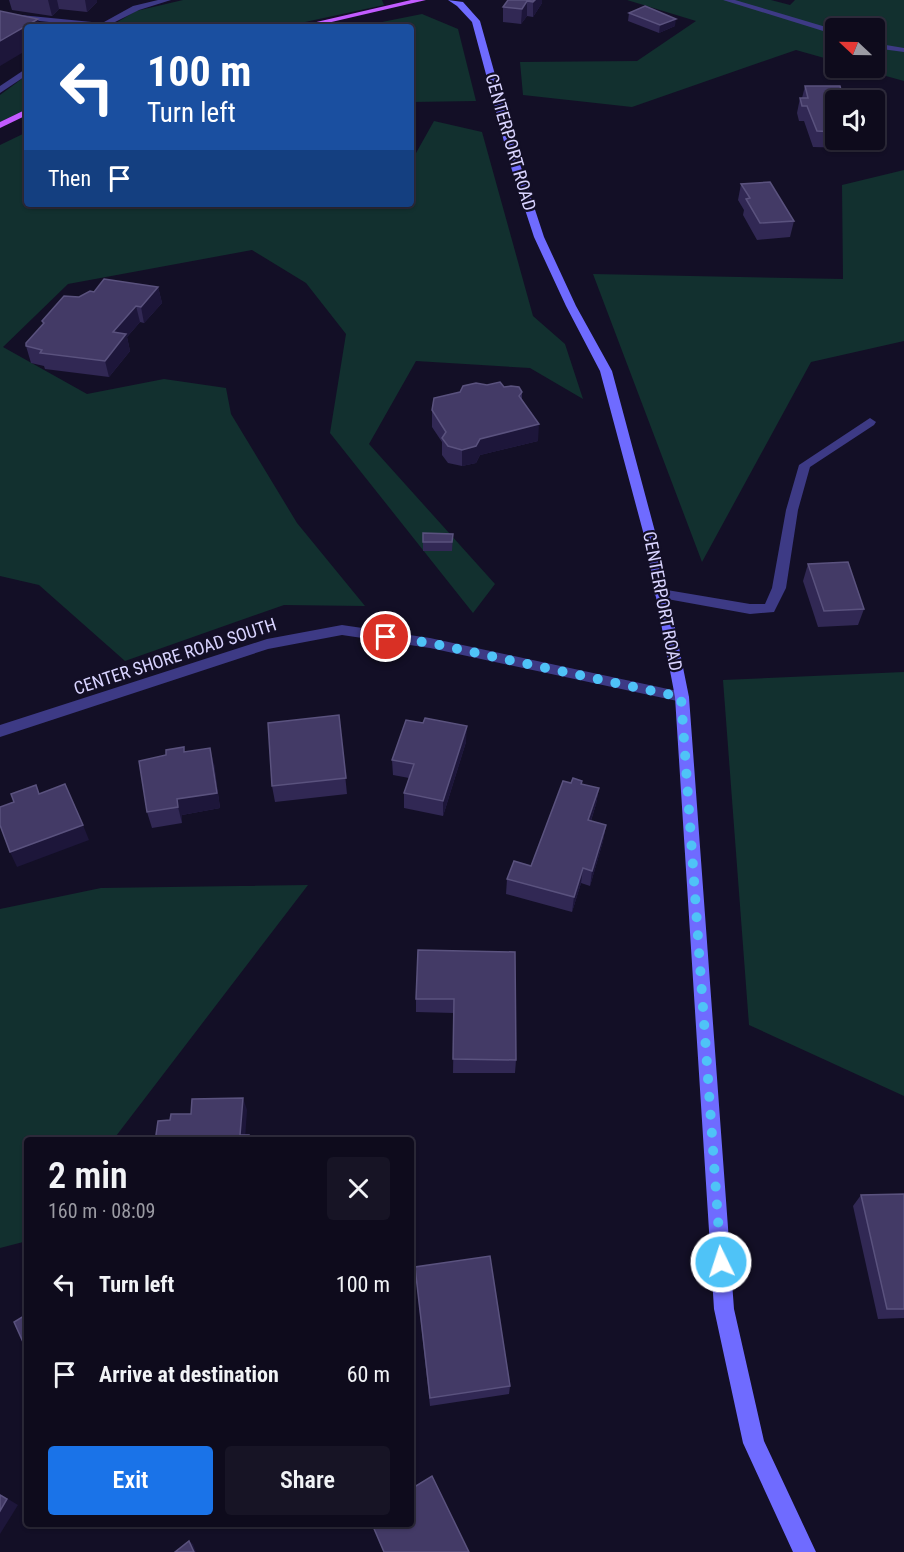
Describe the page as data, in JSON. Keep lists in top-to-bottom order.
{
  "streets": {
    "main road": ["CENTERPORT ROAD"],
    "street": ["CENTER SHORE ROAD SOUTH"]
  },
  "crossings": [
    ["CENTERPORT ROAD", "CENTER SHORE ROAD SOUTH"]
  ],
  "north": "left",
  "page": {
    "turn": ["100 m", "Turn left"],
    "then": "Then",
    "heading": ["2 min", "160 m · 08:09"],
    "list": [
      {
        "name": "Turn left",
        "value": "100 m"
      },
      {
        "name": "Arrive at destination",
        "value": "60 m"
      }
    ],
    "buttons": ["Exit", "Share"]
  }
}
